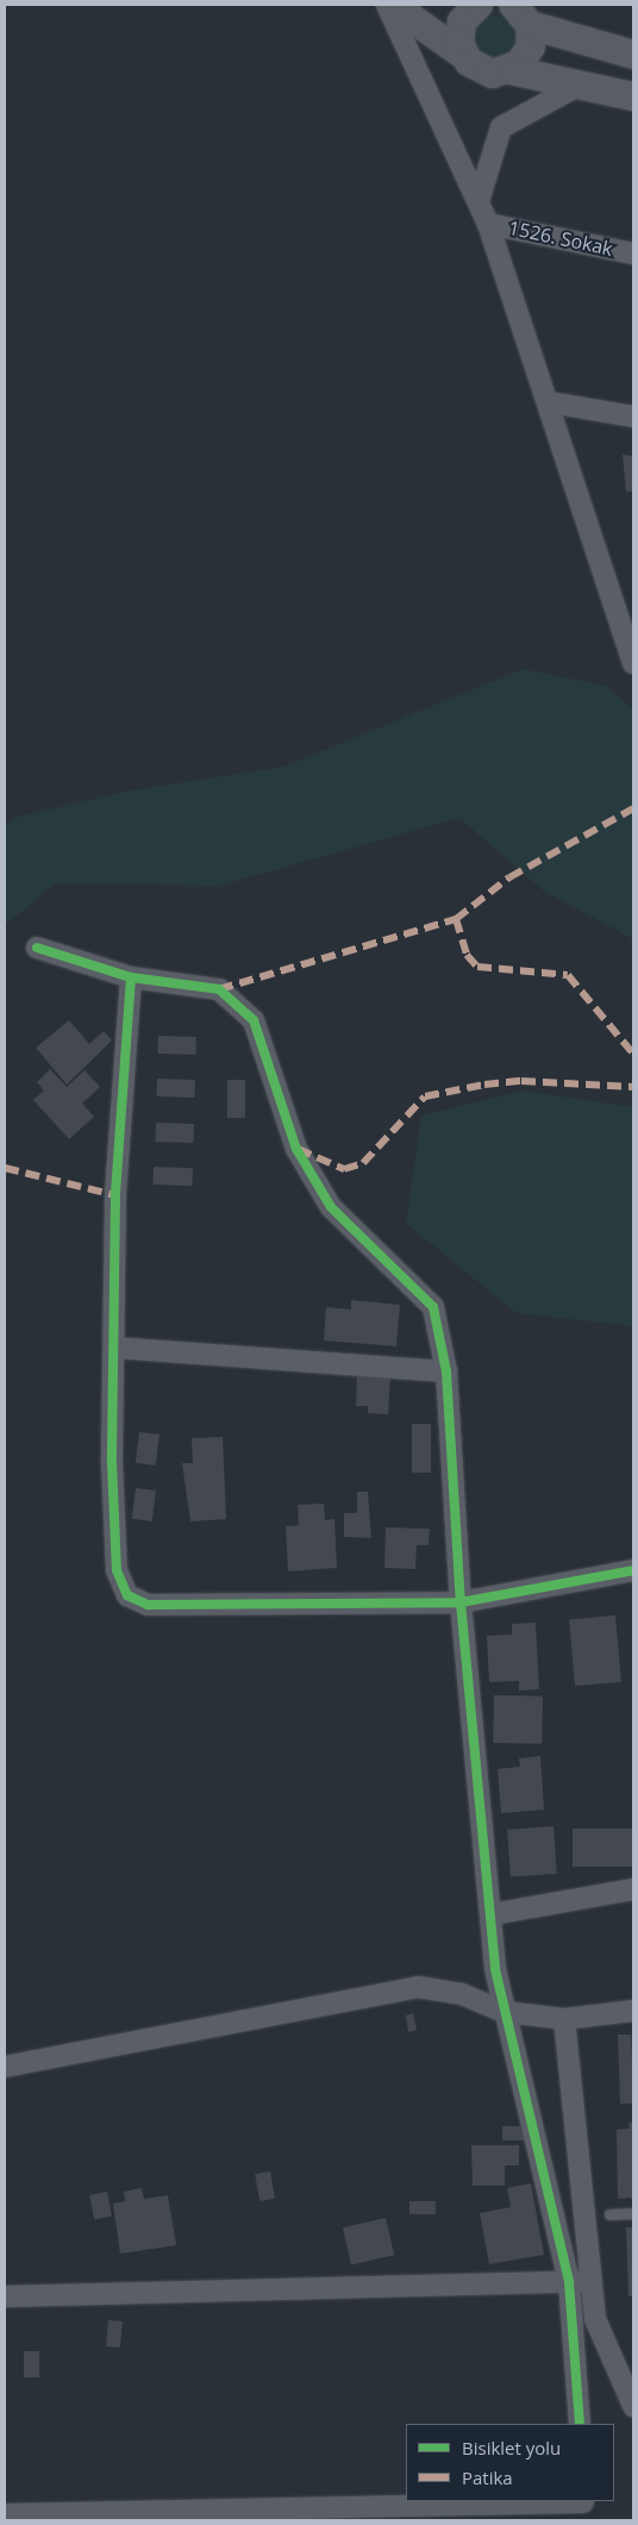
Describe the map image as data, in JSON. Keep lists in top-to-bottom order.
{
  "streets": {
    "street": ["1526. Sokak"]
  },
  "legend": ["Bisiklet yolu", "Patika"]
}
